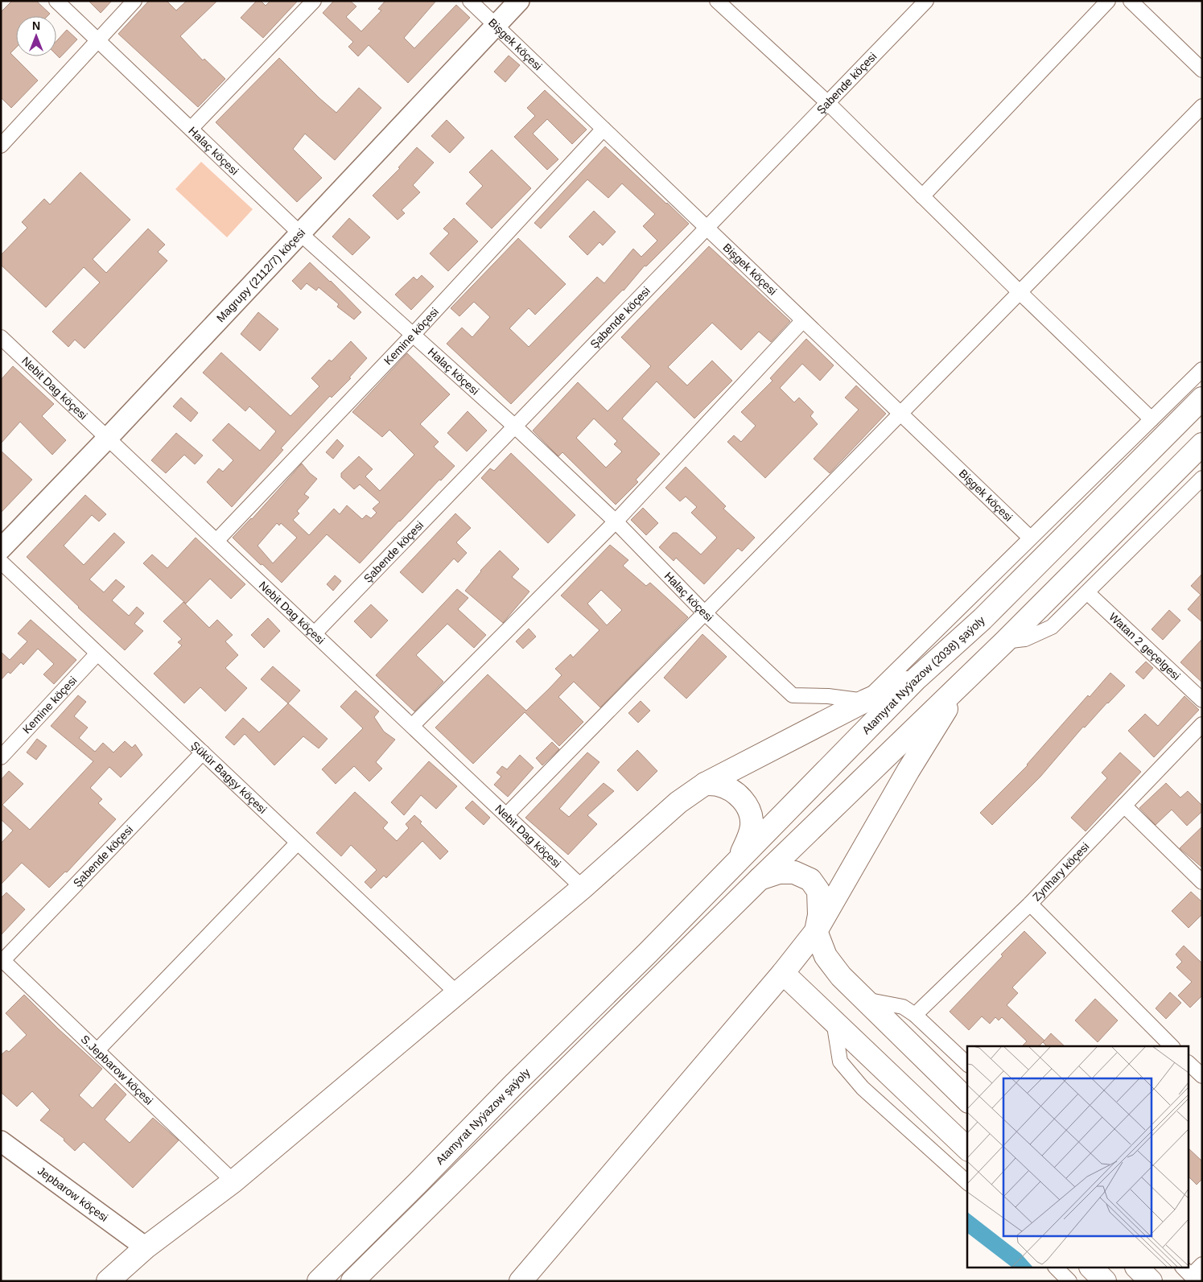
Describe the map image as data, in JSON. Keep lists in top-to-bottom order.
{
  "streets": {
    "main road": ["Atamyrat Nyýazow (2038) şaýoly", "Atamyrat Nyýazow şaýoly"],
    "street": [
      "Bişgek köçesi",
      "Şabende köçesi",
      "Halaç köçesi",
      "Magrupy (2112/7) köçesi",
      "Kemine köçesi",
      "Nebit Dag köçesi",
      "Watan 2 geçelgesi",
      "Şükür Bagşy köçesi",
      "Zynhary köçesi",
      "S.Jepbarow köçesi",
      "Jepbarow köçesi"
    ]
  },
  "crossings": [
    ["Bişgek köçesi", "Şabende köçesi"],
    ["Bişgek köçesi", "Magrupy (2112/7) köçesi"],
    ["Bişgek köçesi", "Kemine köçesi"],
    ["Şabende köçesi", "Halaç köçesi"],
    ["Şabende köçesi", "Nebit Dag köçesi"],
    ["Şabende köçesi", "Şükür Bagşy köçesi"],
    ["Şabende köçesi", "S.Jepbarow köçesi"],
    ["Halaç köçesi", "Magrupy (2112/7) köçesi"],
    ["Halaç köçesi", "Kemine köçesi"],
    ["Magrupy (2112/7) köçesi", "Nebit Dag köçesi"],
    ["Kemine köçesi", "Nebit Dag köçesi"],
    ["Kemine köçesi", "Şükür Bagşy köçesi"],
    ["Atamyrat Nyýazow (2038) şaýoly", "Atamyrat Nyýazow şaýoly"]
  ],
  "north": "top"
}
